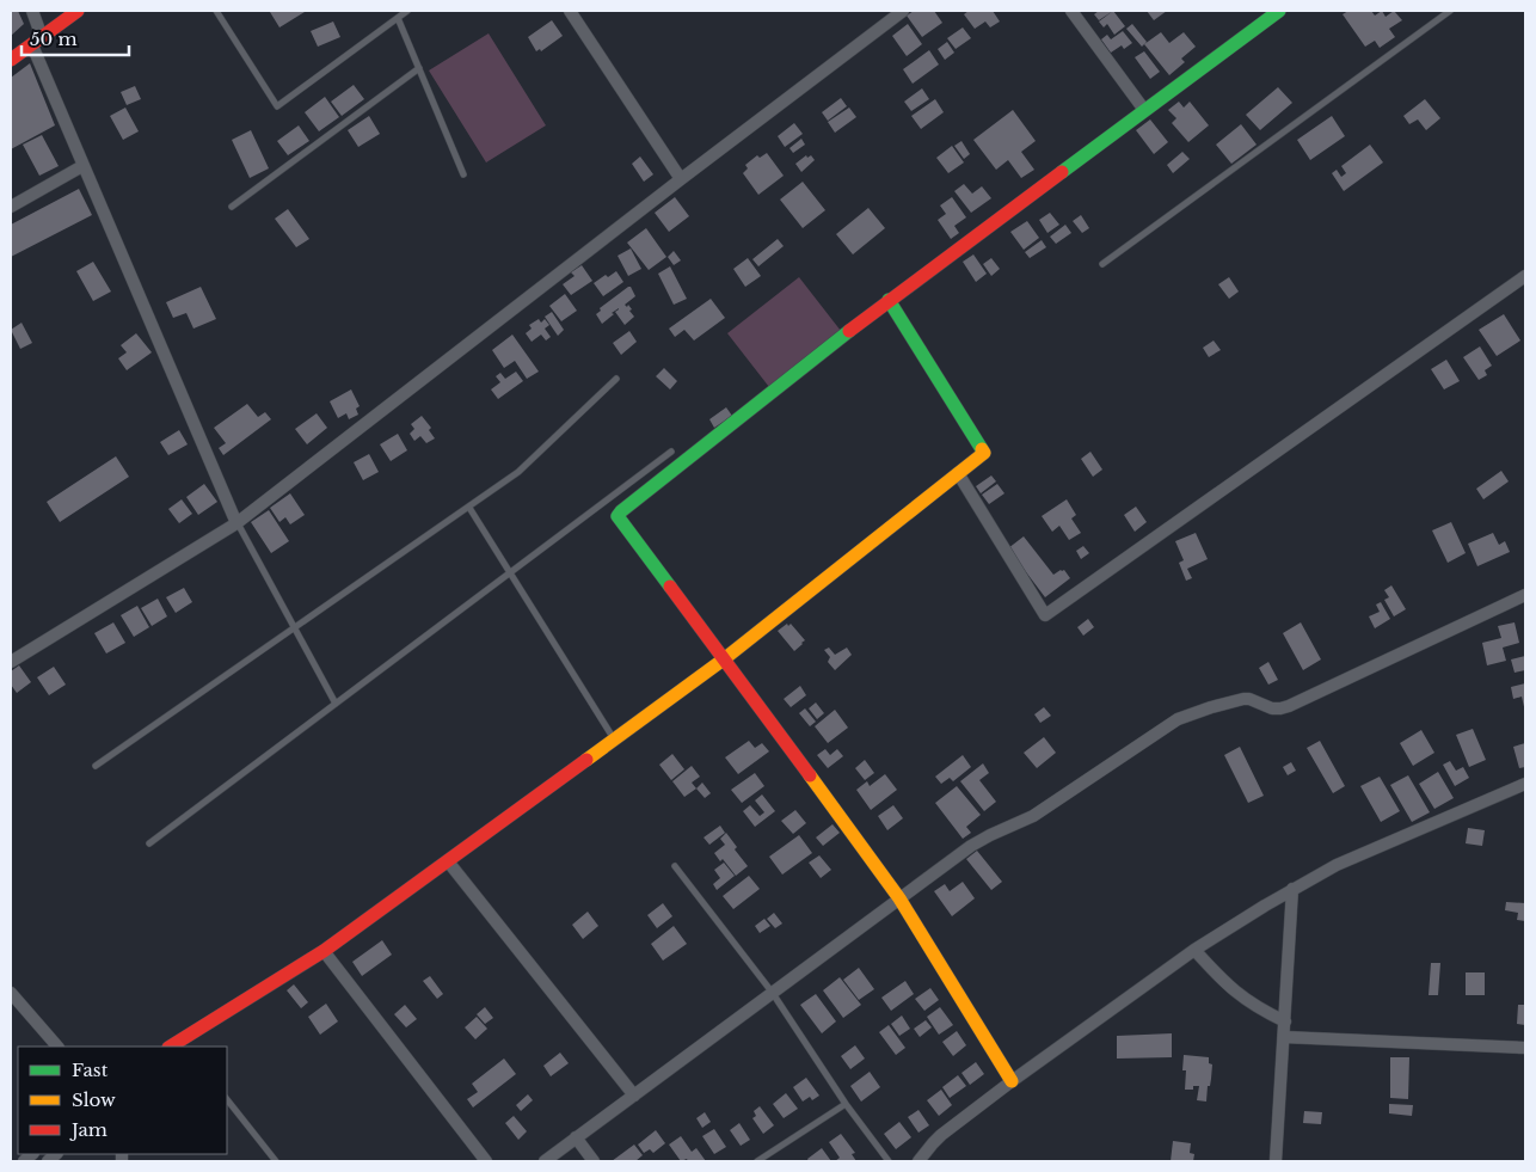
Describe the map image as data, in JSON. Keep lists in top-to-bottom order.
{
  "legend": ["Fast", "Slow", "Jam"],
  "scale_bar": "50 m"
}
